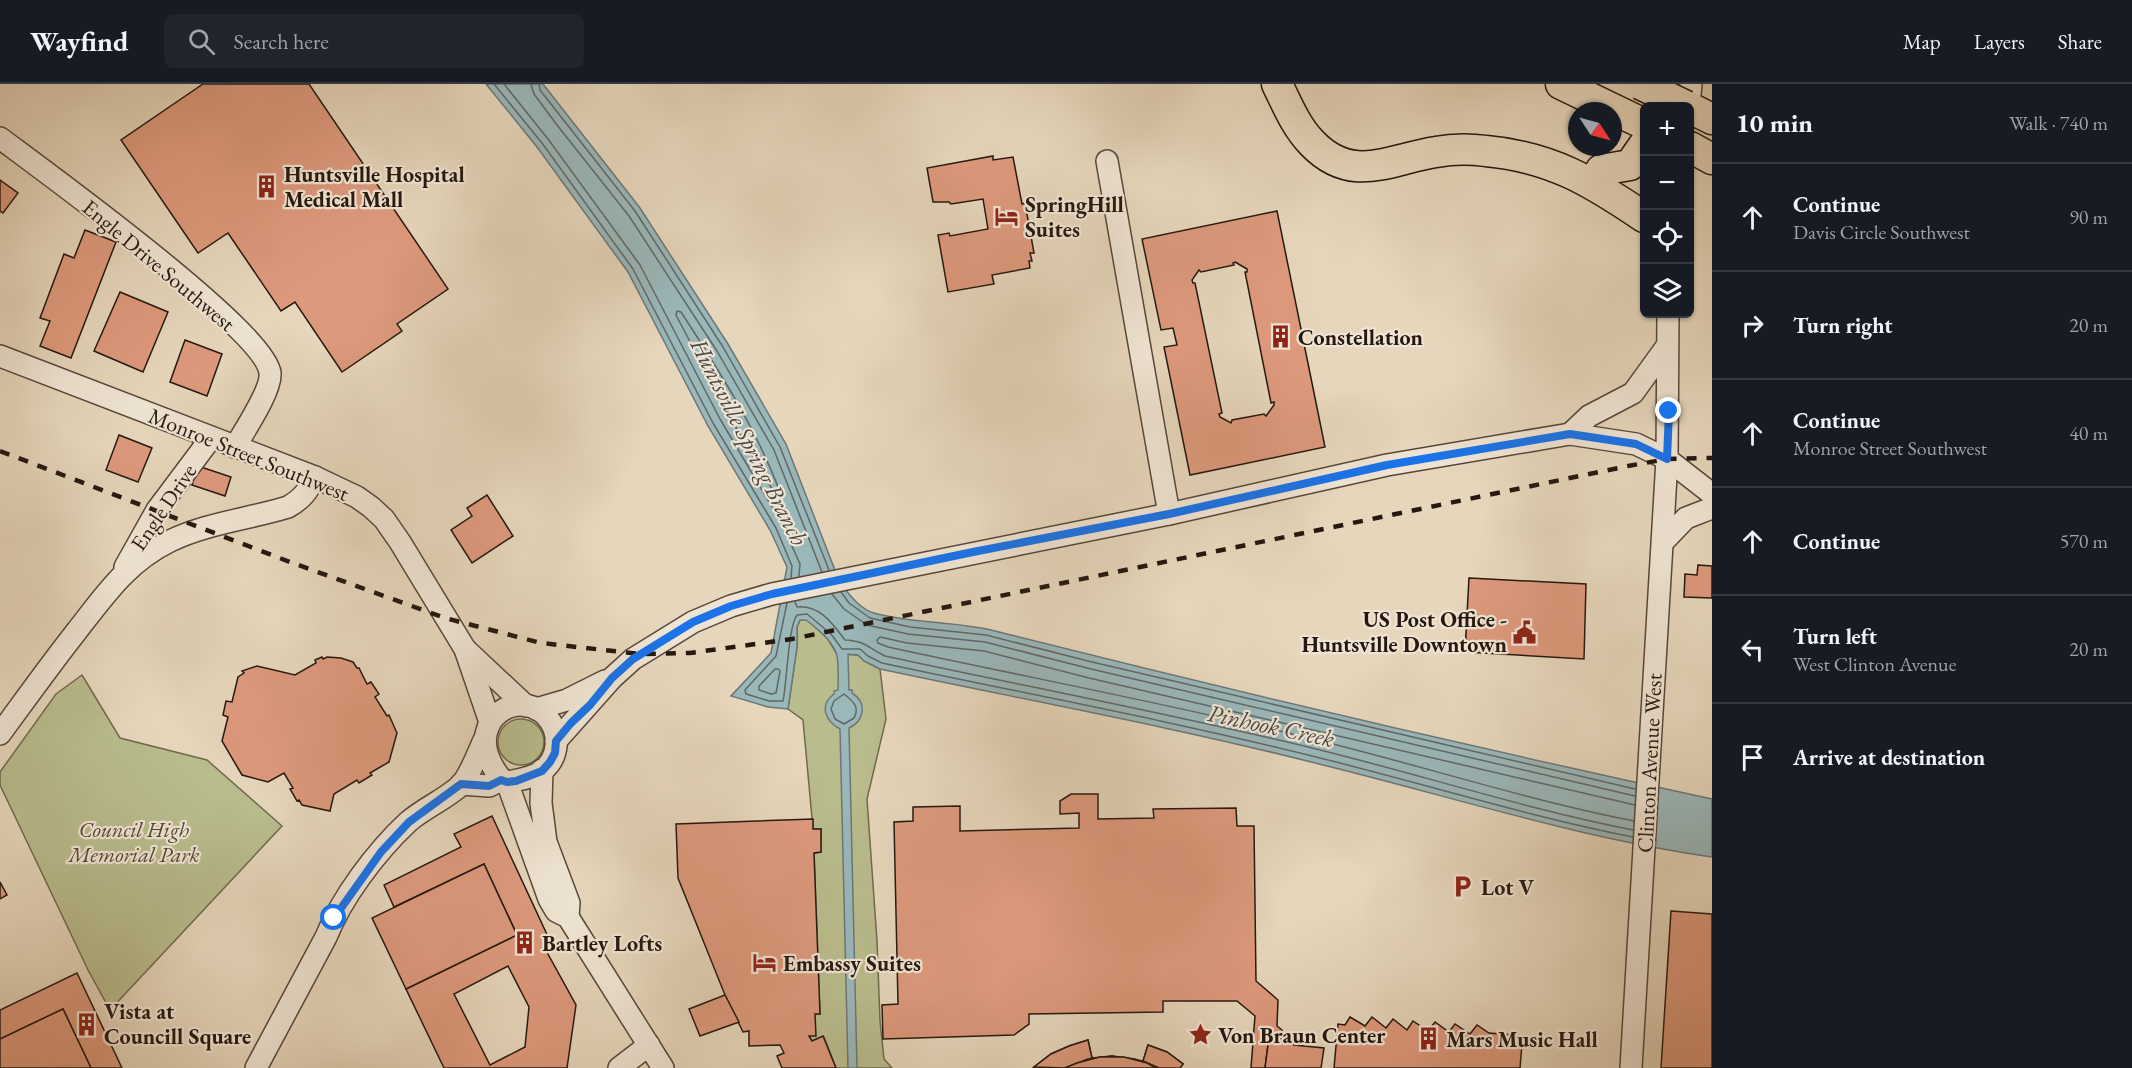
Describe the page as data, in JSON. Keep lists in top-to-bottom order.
{
  "streets": {
    "street": [
      "Engle Drive Southwest",
      "Monroe Street Southwest",
      "Engle Drive",
      "Clinton Avenue West"
    ]
  },
  "crossings": [
    ["Engle Drive Southwest", "Monroe Street Southwest"],
    ["Monroe Street Southwest", "Engle Drive"]
  ],
  "water": ["Huntsville Spring Branch", "Pinhook Creek"],
  "parks": ["Council High Memorial Park"],
  "places": {
    "building": [
      "Huntsville Hospital Medical Mall",
      "Constellation",
      "Bartley Lofts",
      "Vista at Councill Square",
      "Mars Music Hall"
    ],
    "hotel": ["SpringHill Suites", "Embassy Suites"],
    "public building": ["US Post Office - Huntsville Downtown"],
    "parking": ["Lot V"],
    "place": ["Von Braun Center"]
  },
  "north": "bottom right",
  "page": {
    "header": "Wayfind",
    "search": "Search here",
    "nav": ["Map", "Layers", "Share"],
    "heading": ["10 min", "Walk · 740 m"],
    "map_buttons": ["+", "−"],
    "list": [
      ["Continue", "Davis Circle Southwest", "90 m"],
      ["Turn right", "20 m"],
      ["Continue", "Monroe Street Southwest", "40 m"],
      ["Continue", "570 m"],
      ["Turn left", "West Clinton Avenue", "20 m"],
      "Arrive at destination"
    ]
  }
}
